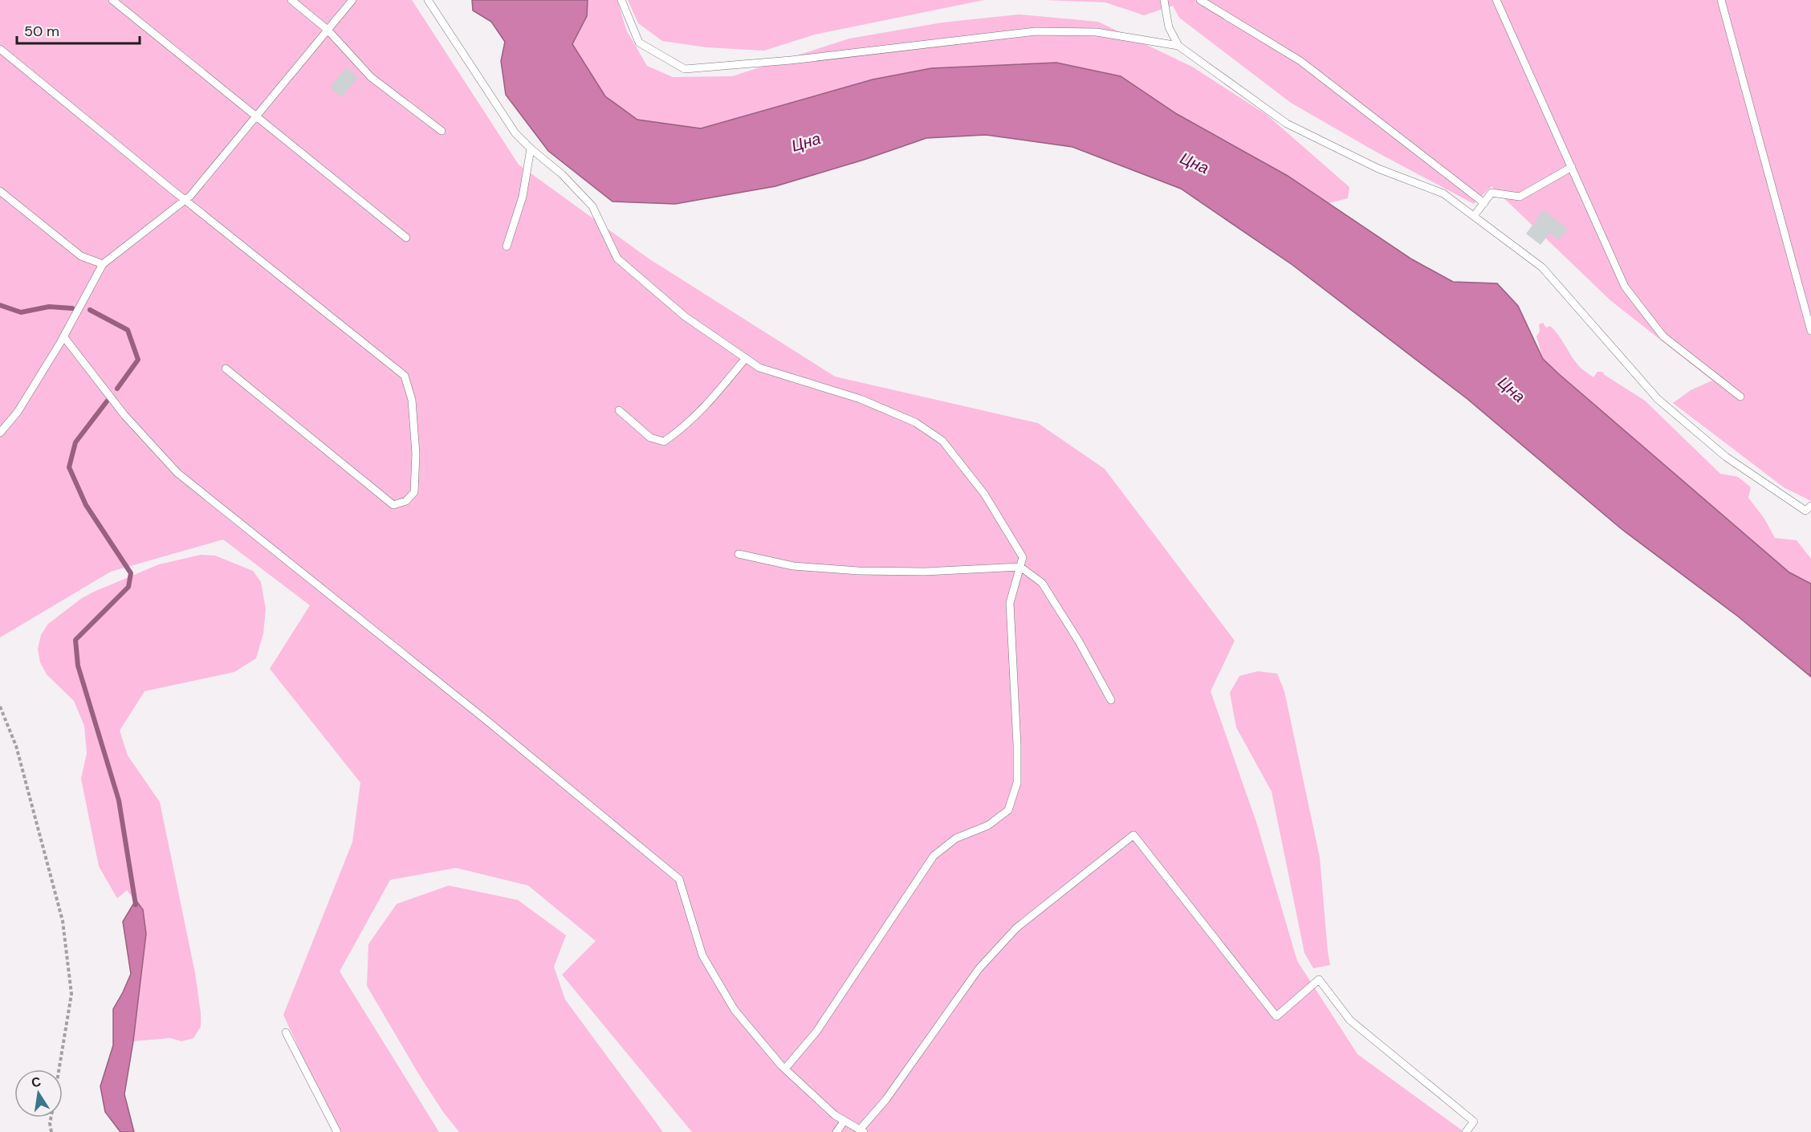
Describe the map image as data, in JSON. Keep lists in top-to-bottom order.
{
  "water": ["Цна"],
  "scale_bar": "50 m",
  "north": "top"
}
